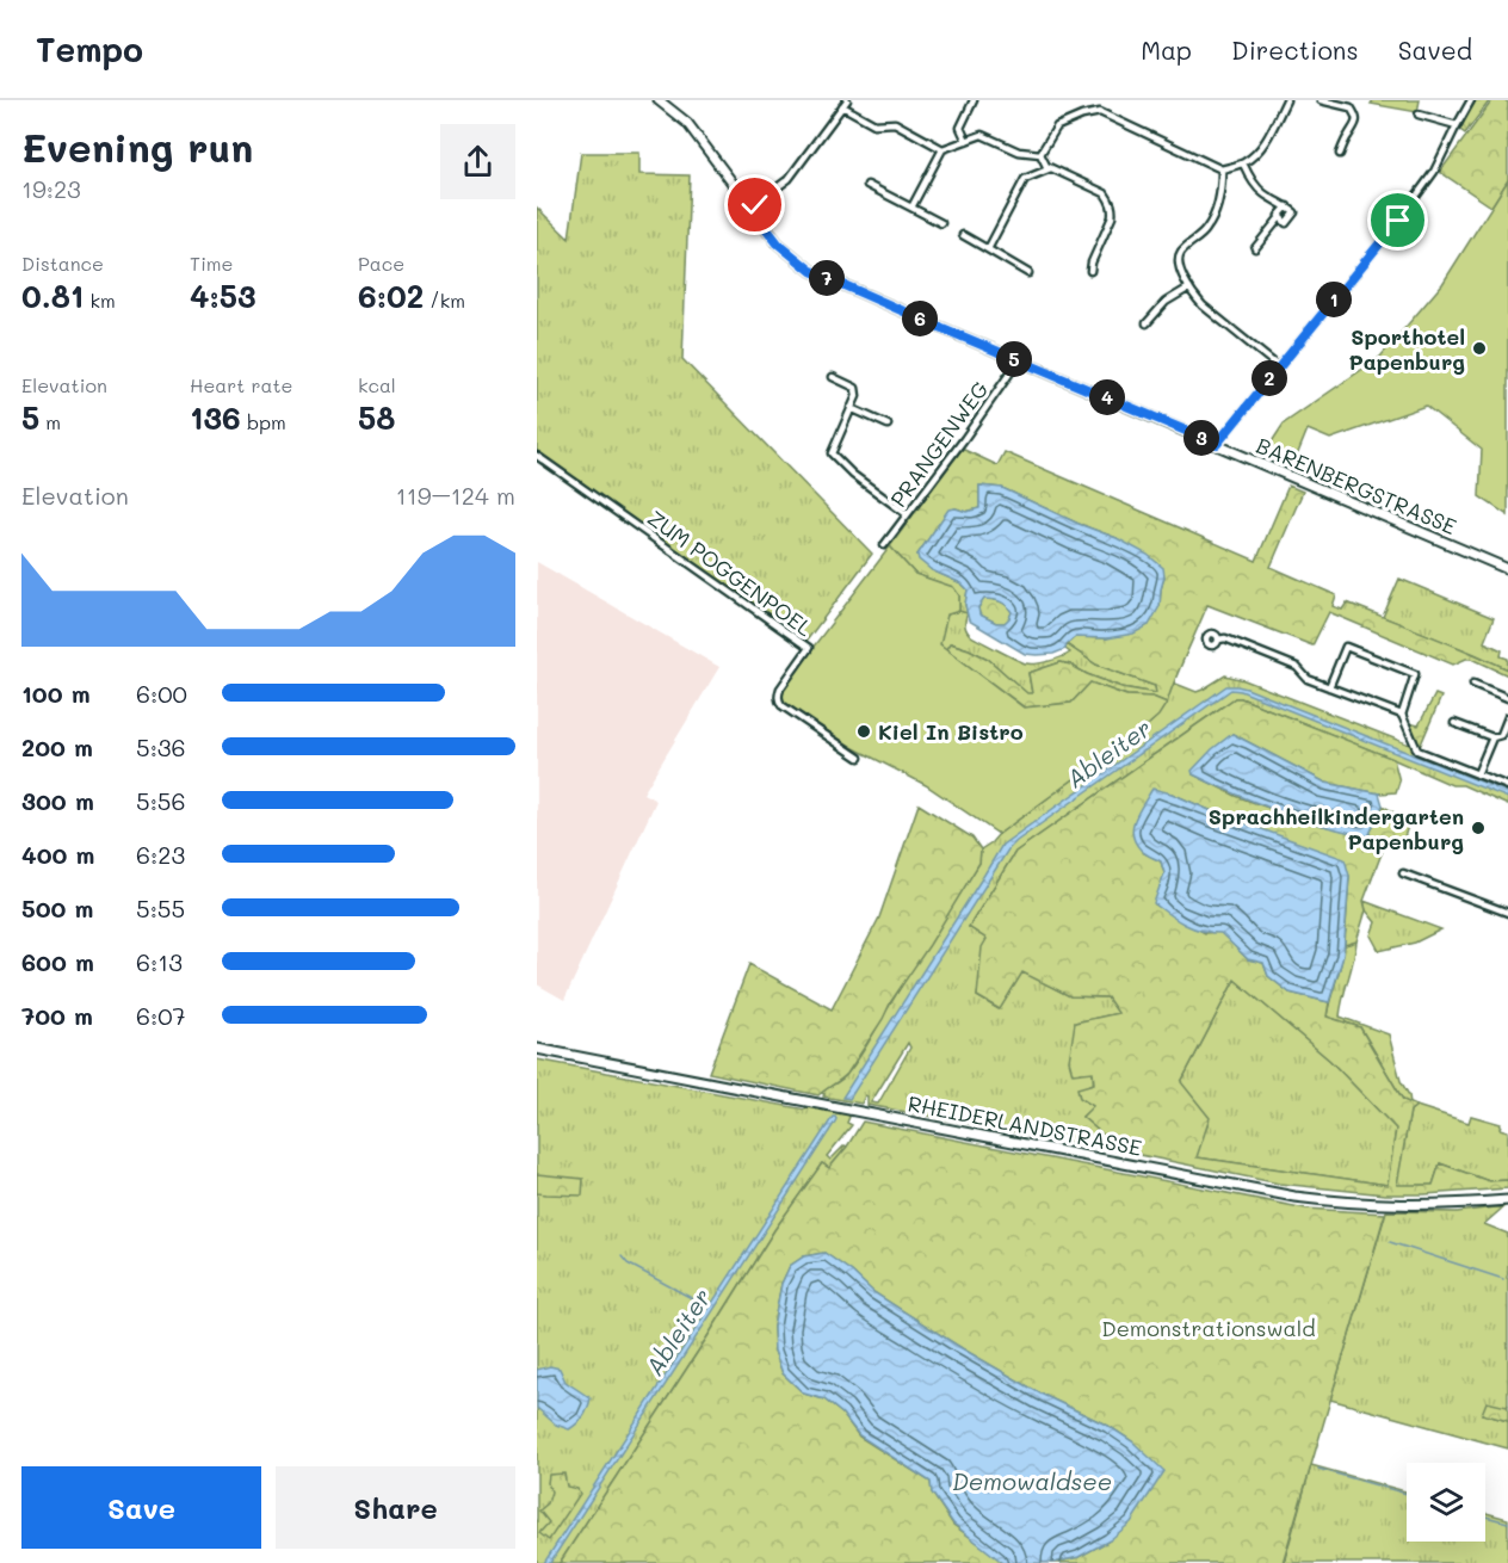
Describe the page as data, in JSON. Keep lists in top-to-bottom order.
{
  "streets": {
    "street": [
      "PRANGENWEG",
      "BARENBERGSTRASSE",
      "ZUM POGGENPOEL",
      "RHEIDERLANDSTRASSE"
    ]
  },
  "crossings": [
    ["PRANGENWEG", "BARENBERGSTRASSE"]
  ],
  "water": ["Ableiter", "Demowaldsee"],
  "parks": ["Demonstrationswald"],
  "places": ["Sporthotel Papenburg", "Kiel In Bistro", "Sprachheilkindergarten Papenburg"],
  "page": {
    "header": "Tempo",
    "nav": ["Map", "Directions", "Saved"],
    "heading": ["Evening run", "19:23"],
    "stats": [
      ["Distance", "0.81 km"],
      ["Time", "4:53"],
      ["Pace", "6:02 /km"],
      ["Elevation", "5 m"],
      ["Heart rate", "136 bpm"],
      ["kcal", "58"]
    ],
    "pins": [
      "7",
      "1",
      "6",
      "5",
      "2",
      "4",
      "3"
    ],
    "chart": ["Elevation", "119–124 m"],
    "list": [
      {
        "name": "100 m",
        "note": "6:00"
      },
      {
        "name": "200 m",
        "note": "5:36"
      },
      {
        "name": "300 m",
        "note": "5:56"
      },
      {
        "name": "400 m",
        "note": "6:23"
      },
      {
        "name": "500 m",
        "note": "5:55"
      },
      {
        "name": "600 m",
        "note": "6:13"
      },
      {
        "name": "700 m",
        "note": "6:07"
      }
    ],
    "buttons": ["Save", "Share"]
  }
}
